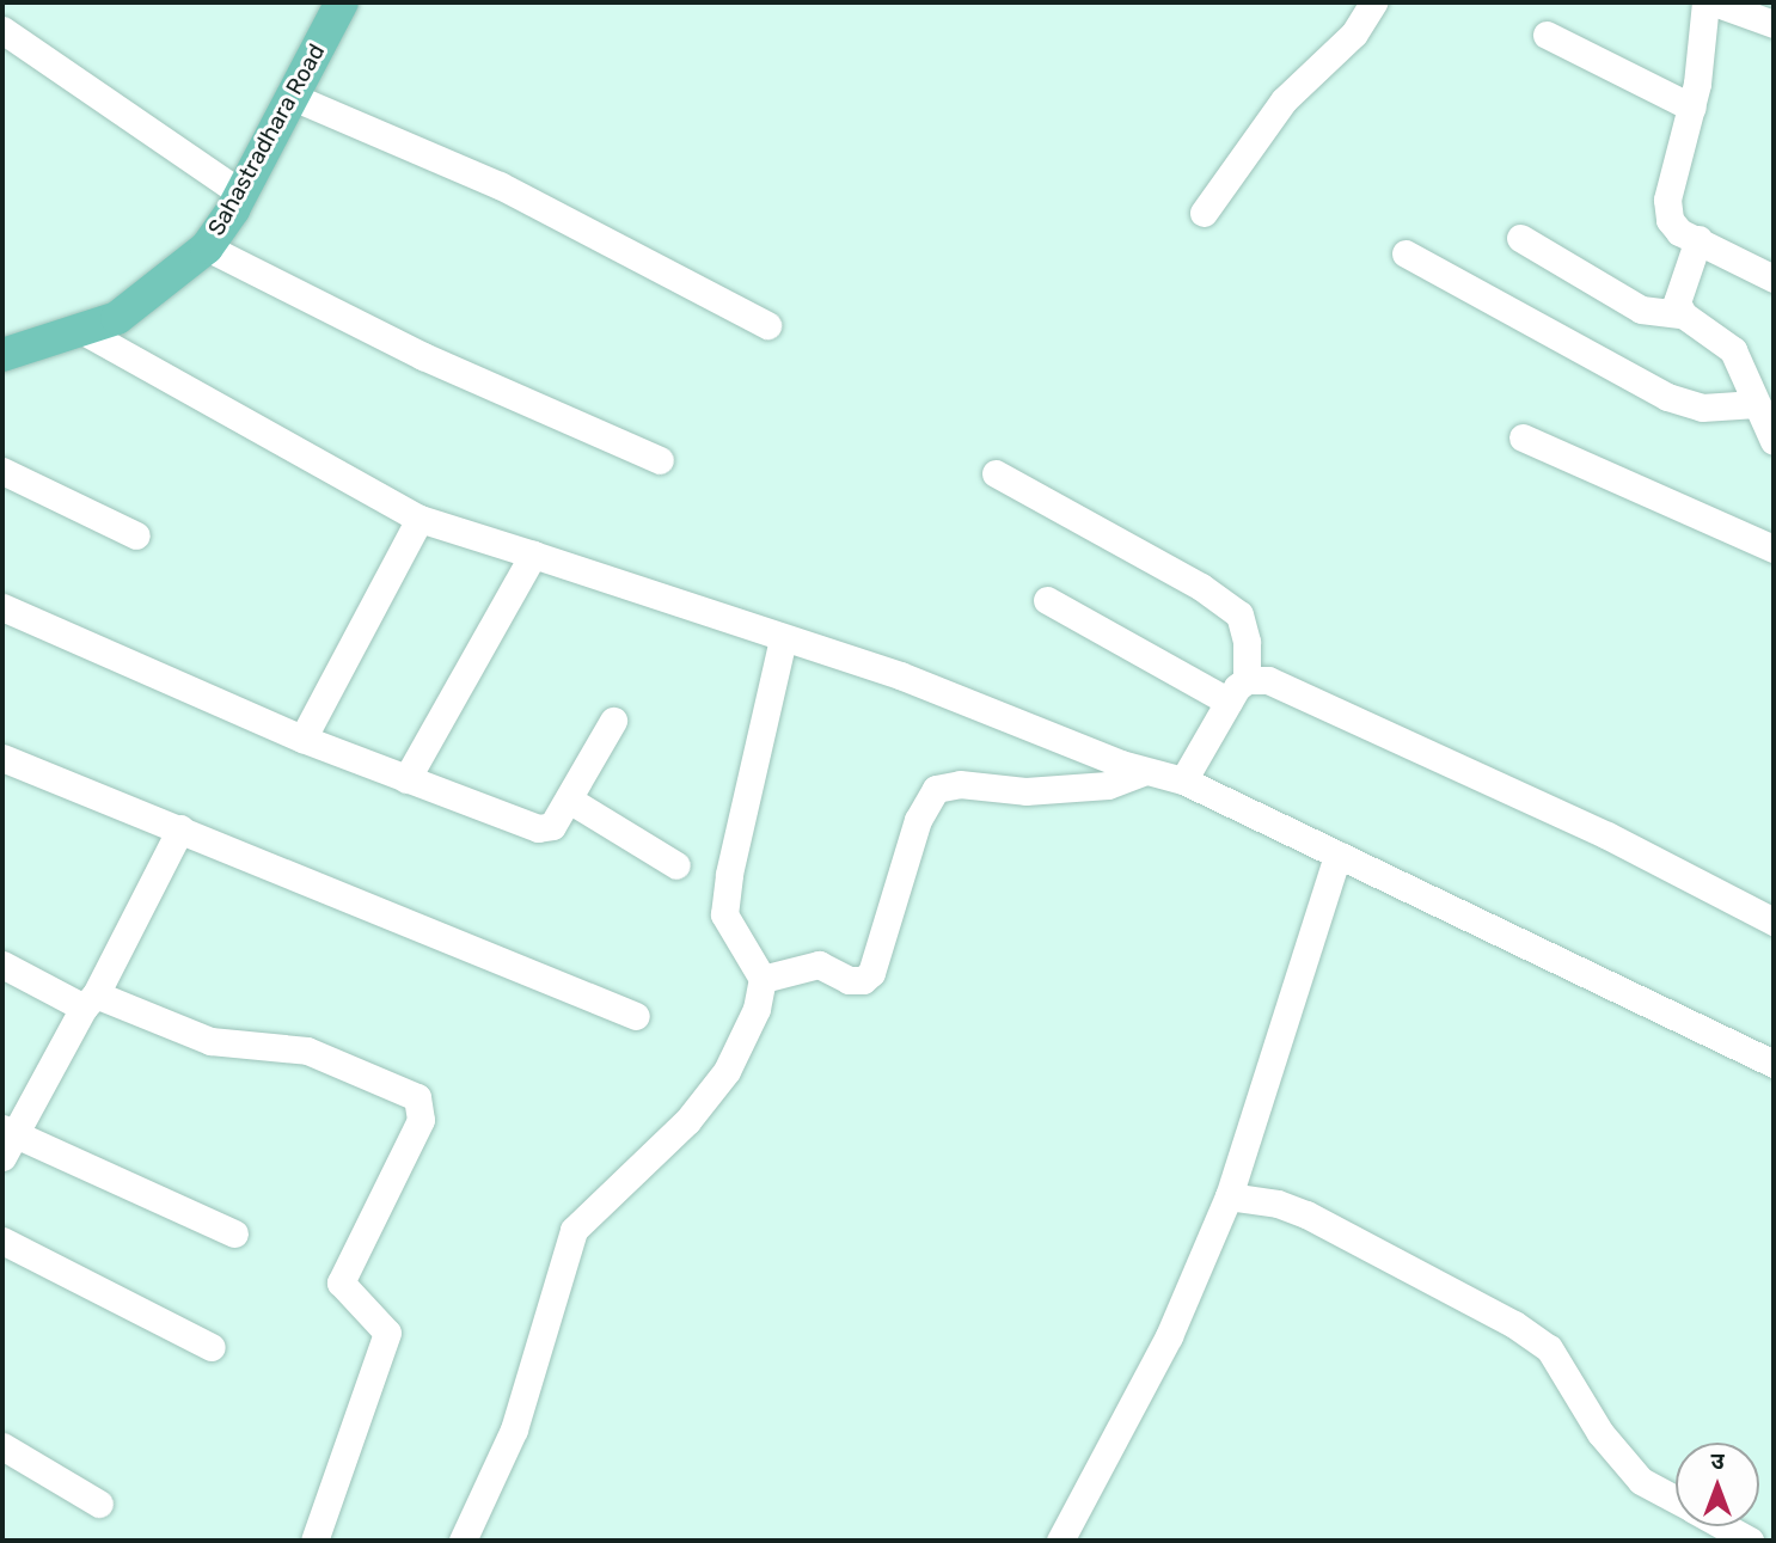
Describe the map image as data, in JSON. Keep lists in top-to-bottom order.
{
  "streets": {
    "main road": ["Sahastradhara Road"]
  },
  "north": "top"
}
